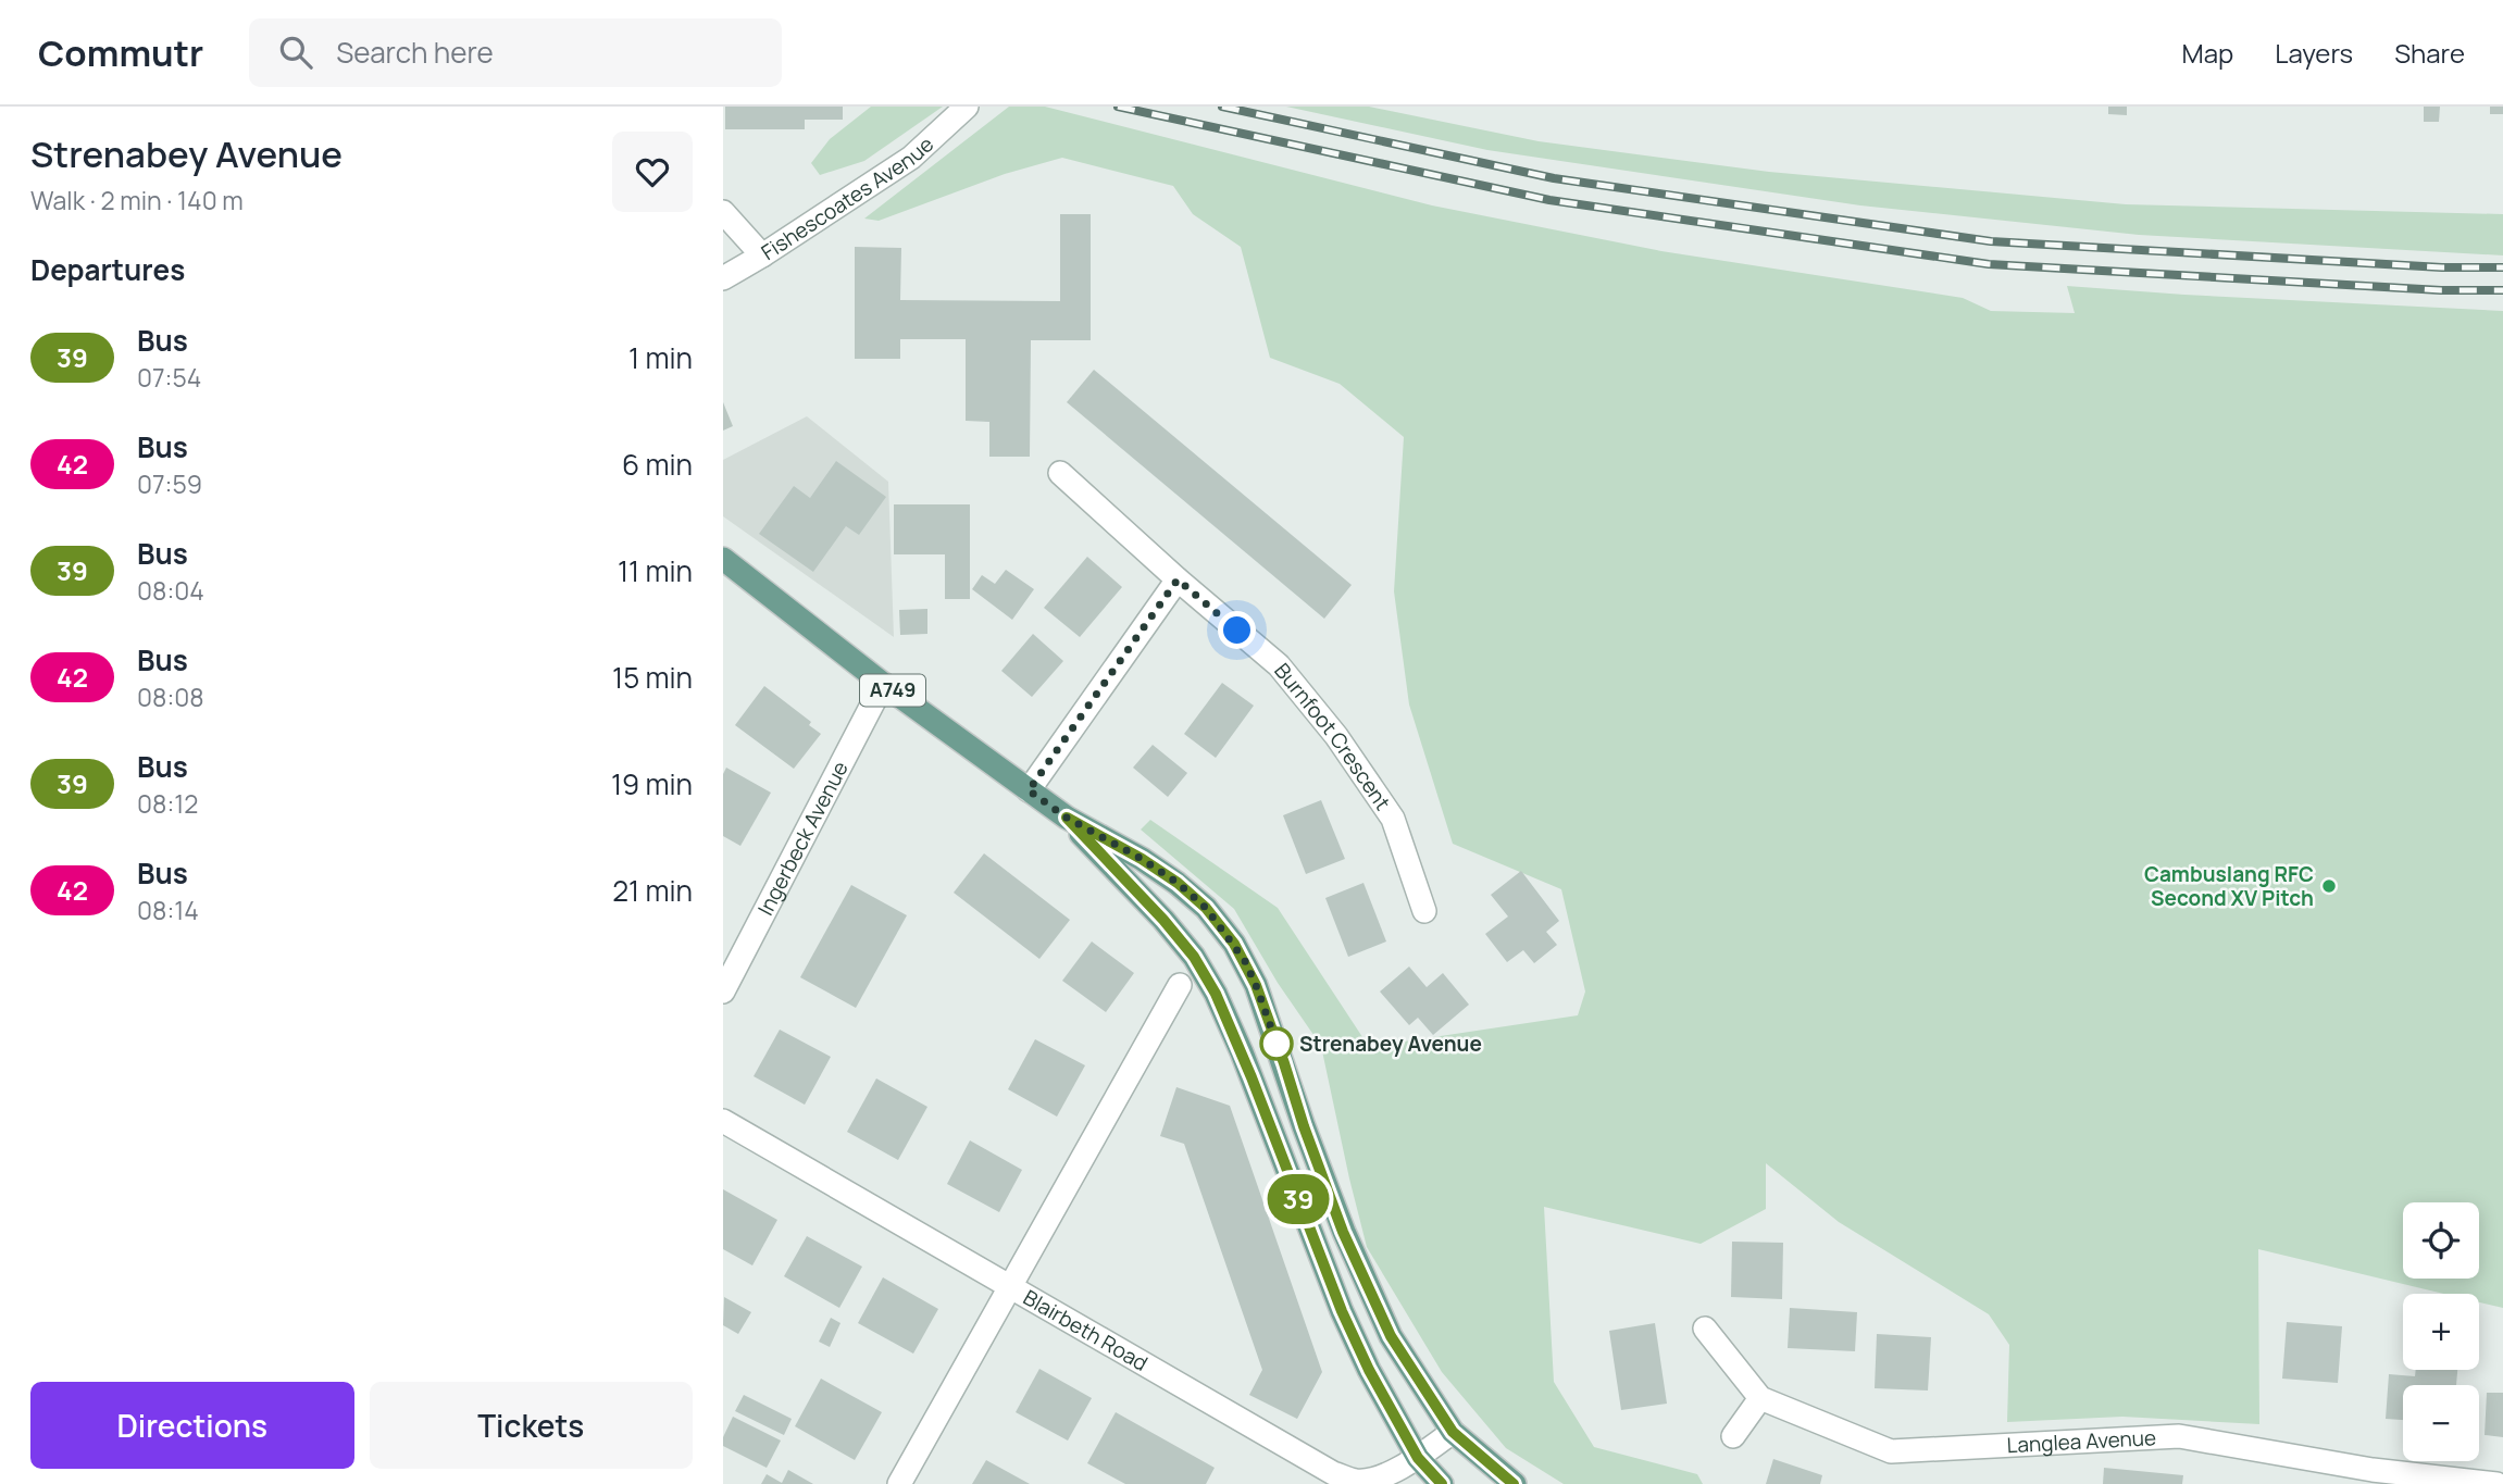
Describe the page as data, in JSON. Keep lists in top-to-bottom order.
{
  "streets": {
    "main road": ["A749"],
    "street": [
      "Fishescoates Avenue",
      "Burnfoot Crescent",
      "Ingerbeck Avenue",
      "Blairbeth Road",
      "Langlea Avenue"
    ]
  },
  "crossings": [
    ["A749", "Ingerbeck Avenue"],
    ["A749", "Blairbeth Road"]
  ],
  "places": ["Cambuslang RFC Second XV Pitch", "Strenabey Avenue"],
  "lines": ["bus line 39"],
  "page": {
    "header": "Commutr",
    "search": "Search here",
    "nav": ["Map", "Layers", "Share"],
    "heading": [
      ["Strenabey Avenue", "Walk · 2 min · 140 m"],
      "Departures"
    ],
    "on_map": "39",
    "list": [
      {
        "mark": "39",
        "name": "Bus",
        "note": "07:54",
        "value": "1 min"
      },
      {
        "mark": "42",
        "name": "Bus",
        "note": "07:59",
        "value": "6 min"
      },
      {
        "mark": "39",
        "name": "Bus",
        "note": "08:04",
        "value": "11 min"
      },
      {
        "mark": "42",
        "name": "Bus",
        "note": "08:08",
        "value": "15 min"
      },
      {
        "mark": "39",
        "name": "Bus",
        "note": "08:12",
        "value": "19 min"
      },
      {
        "mark": "42",
        "name": "Bus",
        "note": "08:14",
        "value": "21 min"
      }
    ],
    "map_buttons": ["+", "−"],
    "buttons": ["Directions", "Tickets"]
  }
}
